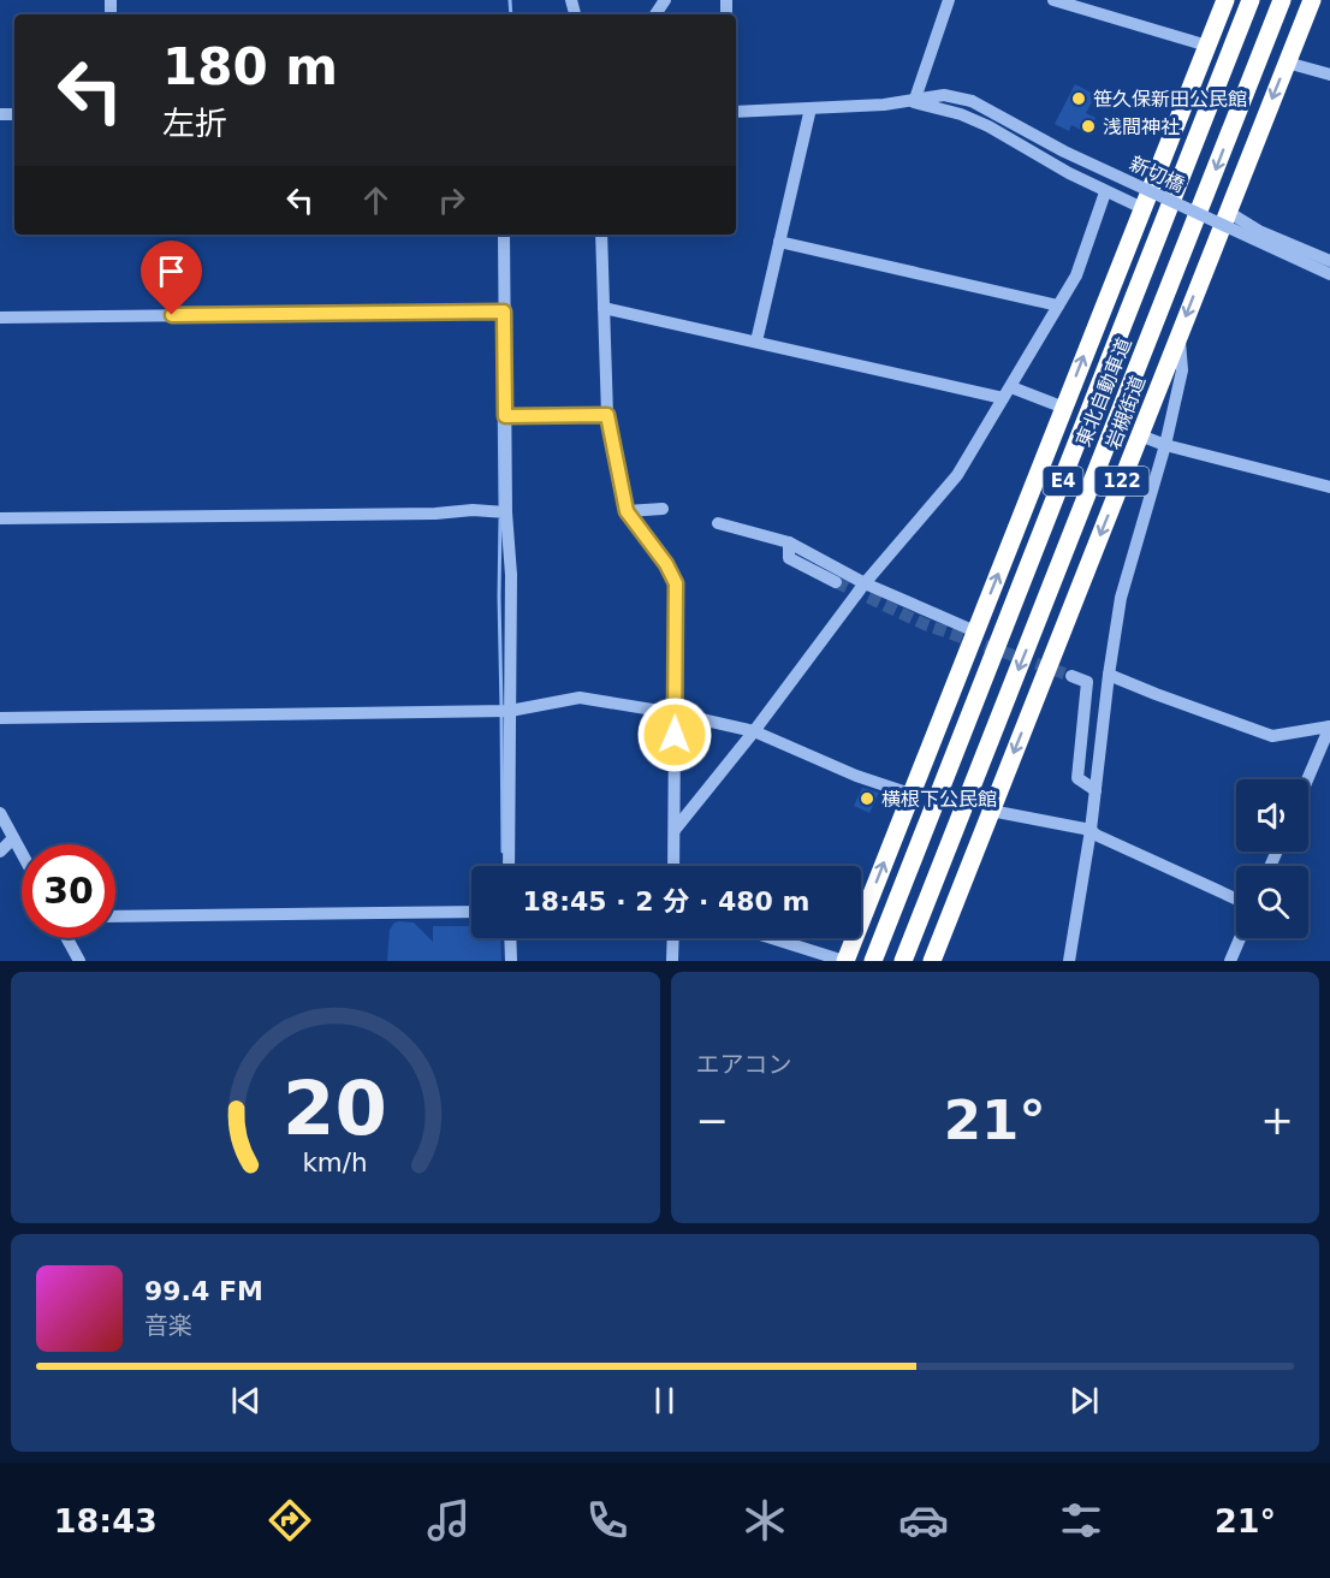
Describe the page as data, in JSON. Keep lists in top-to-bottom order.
{
  "streets": {
    "highway": [
      "東北自動車道",
      "岩槻街道",
      "E4",
      "122"
    ],
    "street": ["新切橋"]
  },
  "places": ["笹久保新田公民館", "浅間神社", "横根下公民館"],
  "page": {
    "turn": ["180 m", "左折"],
    "limit": "30",
    "trip": "18:45 · 2 分 · 480 m",
    "tile": "エアコン",
    "heat": ["−", "21°", "+"],
    "song": ["99.4 FM", "音楽"],
    "tabs": ["18:43", "21°"],
    "gauge": ["20", "km/h"]
  }
}
